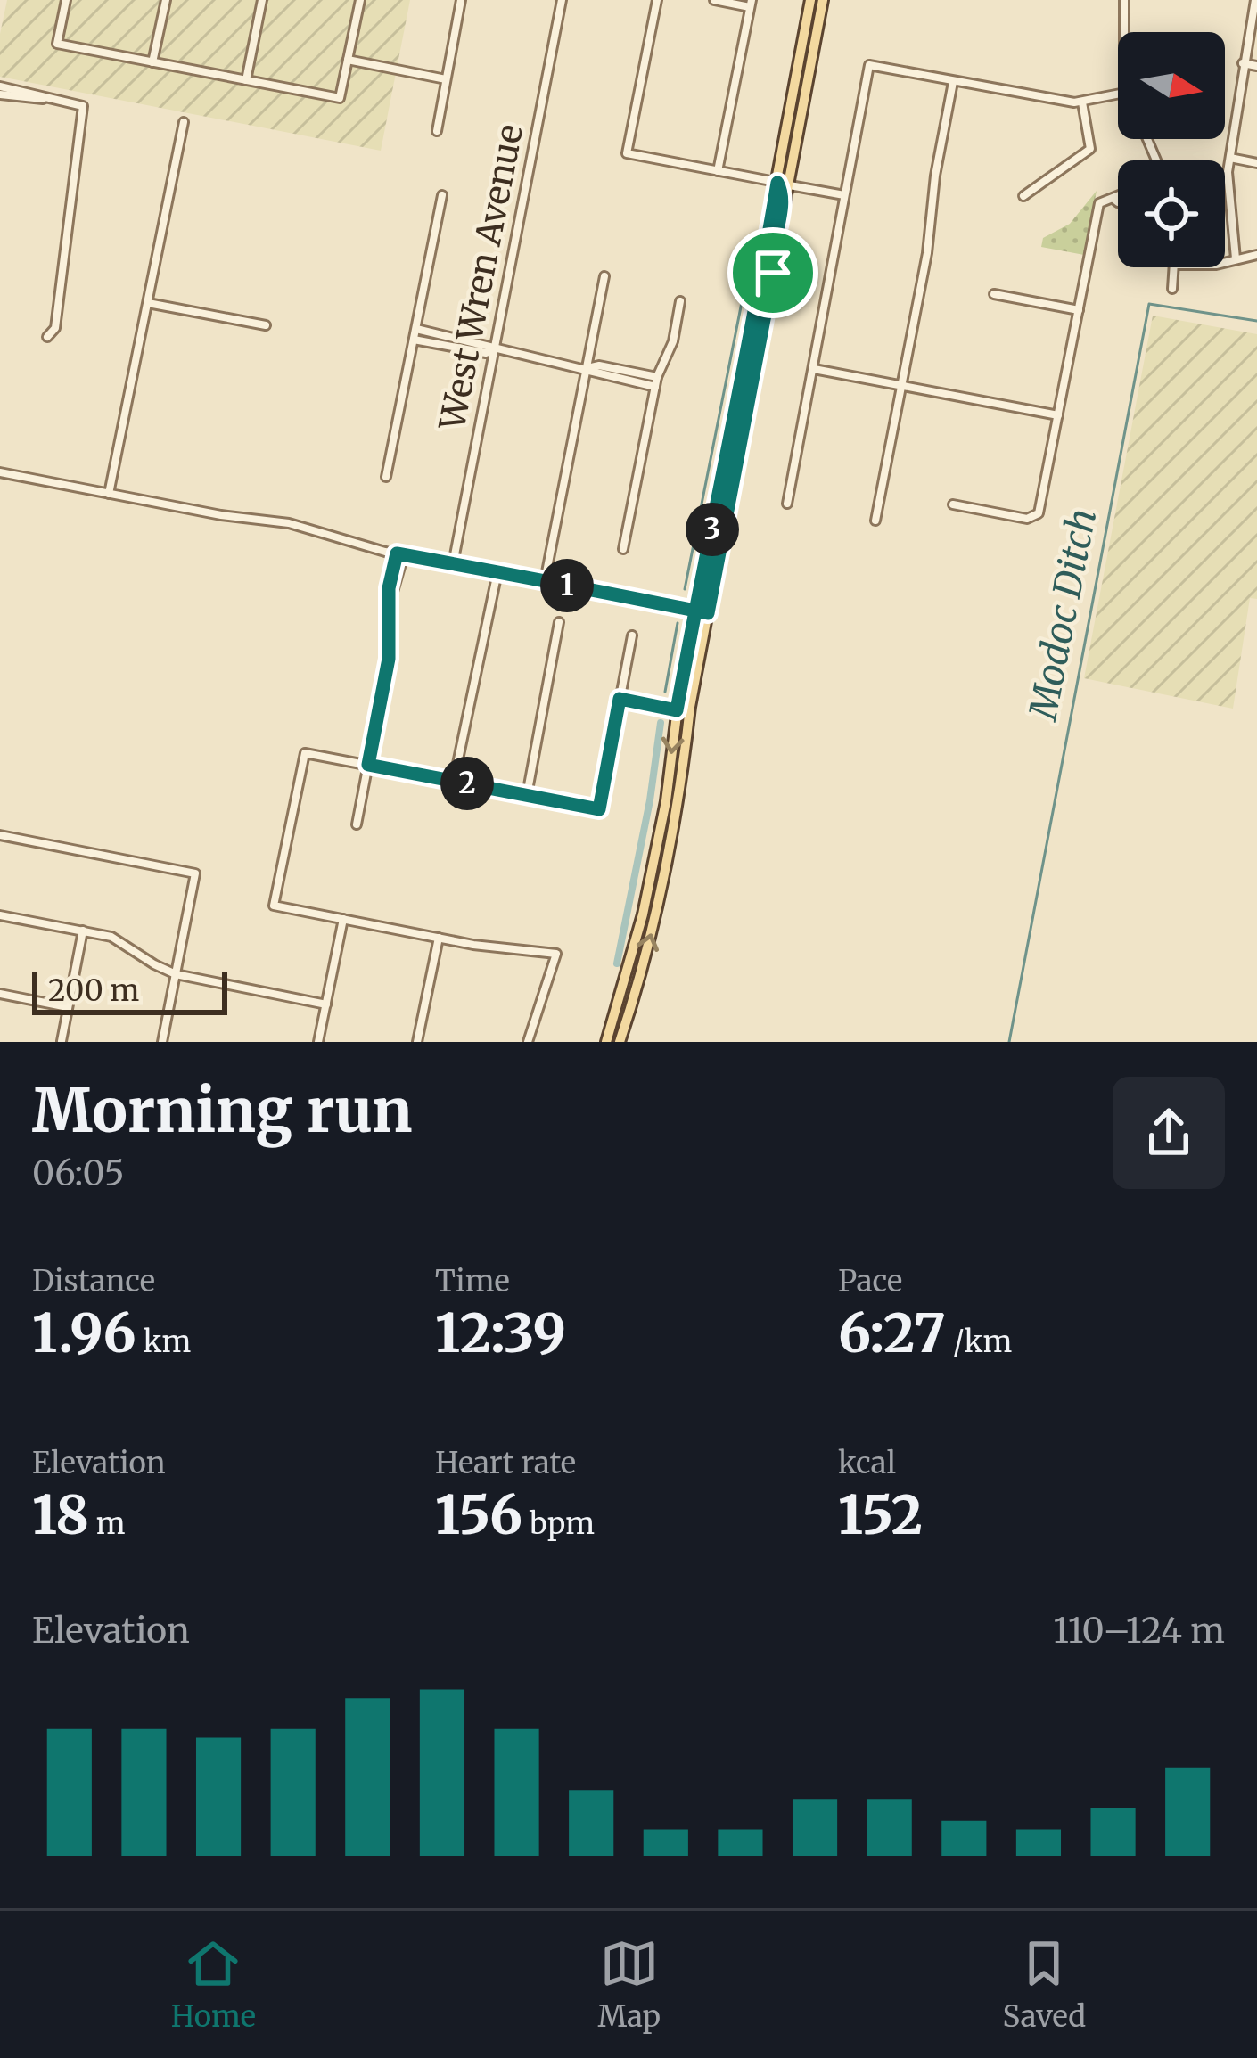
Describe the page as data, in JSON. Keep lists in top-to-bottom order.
{
  "streets": {
    "street": ["West Wren Avenue"]
  },
  "water": ["Modoc Ditch"],
  "scale_bar": "200 m",
  "north": "right",
  "page": {
    "pins": ["3", "1", "2"],
    "scale": "200 m",
    "heading": ["Morning run", "06:05"],
    "stats": [
      ["Distance", "1.96 km"],
      ["Time", "12:39"],
      ["Pace", "6:27 /km"],
      ["Elevation", "18 m"],
      ["Heart rate", "156 bpm"],
      ["kcal", "152"]
    ],
    "chart": ["Elevation", "110–124 m"],
    "tabs": ["Home", "Map", "Saved"]
  }
}
